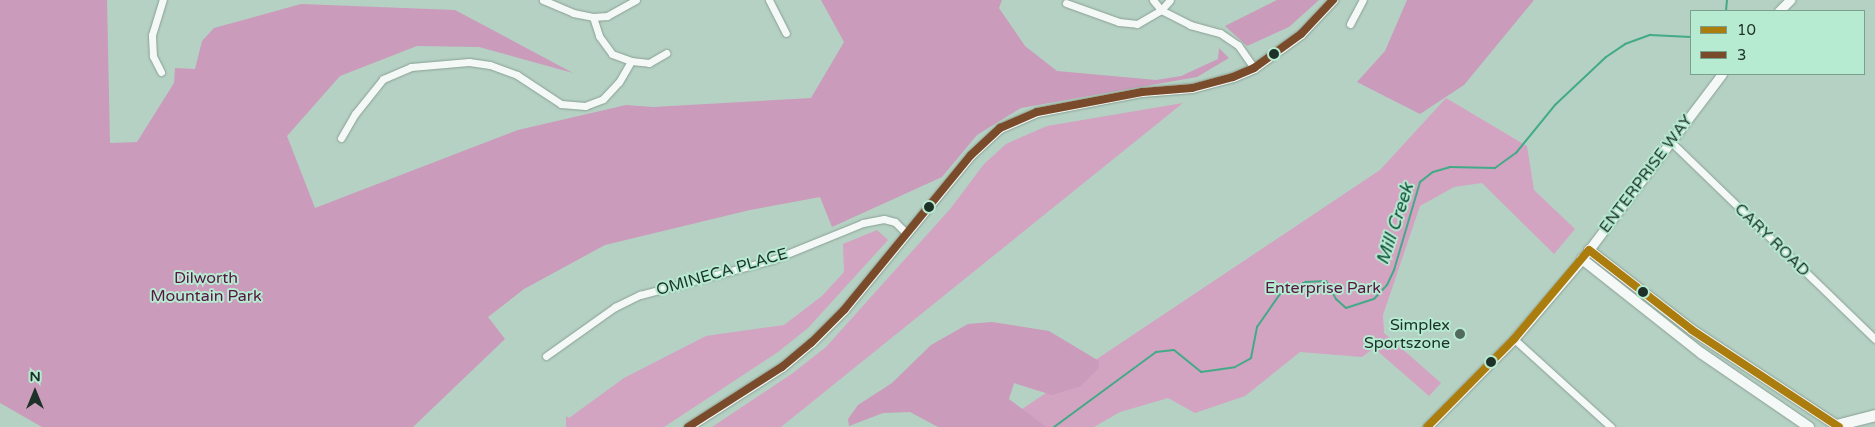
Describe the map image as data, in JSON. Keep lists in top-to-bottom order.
{
  "streets": {
    "street": ["ENTERPRISE WAY", "CARY ROAD", "OMINECA PLACE"]
  },
  "crossings": [
    ["ENTERPRISE WAY", "CARY ROAD"]
  ],
  "water": ["Mill Creek"],
  "parks": ["Dilworth Mountain Park", "Enterprise Park"],
  "places": ["Simplex Sportszone"],
  "lines": ["transit line 3", "transit line 10"],
  "legend": ["10", "3"],
  "north": "top"
}
